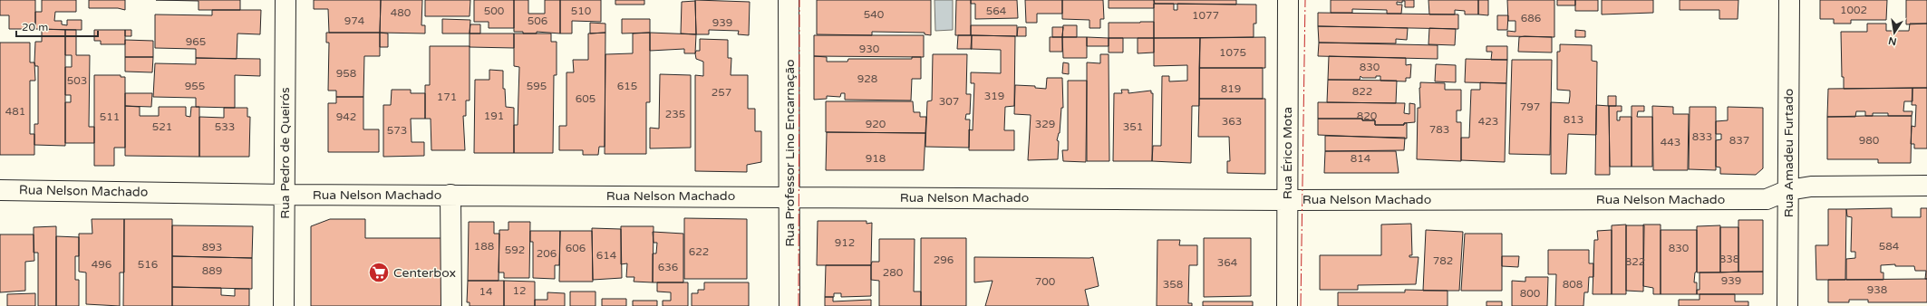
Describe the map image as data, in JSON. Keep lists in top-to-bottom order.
{
  "streets": {
    "street": [
      "Rua Pedro de Queirós",
      "Rua Professor Lino Encarnação",
      "Rua Érico Mota",
      "Rua Amadeu Furtado",
      "Rua Nelson Machado"
    ]
  },
  "crossings": [
    ["Rua Pedro de Queirós", "Rua Nelson Machado"],
    ["Rua Professor Lino Encarnação", "Rua Nelson Machado"],
    ["Rua Érico Mota", "Rua Nelson Machado"],
    ["Rua Amadeu Furtado", "Rua Nelson Machado"]
  ],
  "places": {
    "supermarket": ["Centerbox"]
  },
  "house_numbers": [
    "1002",
    "500",
    "510",
    "564",
    "480",
    "540",
    "1077",
    "686",
    "974",
    "506",
    "939",
    "965",
    "930",
    "1075",
    "830",
    "958",
    "928",
    "503",
    "955",
    "595",
    "615",
    "819",
    "822",
    "257",
    "319",
    "171",
    "605",
    "307",
    "797",
    "481",
    "235",
    "191",
    "820",
    "511",
    "942",
    "813",
    "363",
    "423",
    "920",
    "329",
    "521",
    "533",
    "351",
    "783",
    "573",
    "833",
    "837",
    "980",
    "443",
    "918",
    "814",
    "912",
    "188",
    "584",
    "893",
    "606",
    "830",
    "592",
    "622",
    "206",
    "614",
    "838",
    "296",
    "782",
    "822",
    "364",
    "496",
    "516",
    "636",
    "889",
    "280",
    "939",
    "700",
    "358",
    "808",
    "938",
    "12",
    "14",
    "800"
  ],
  "scale_bar": "20 m",
  "north": "bottom"
}
